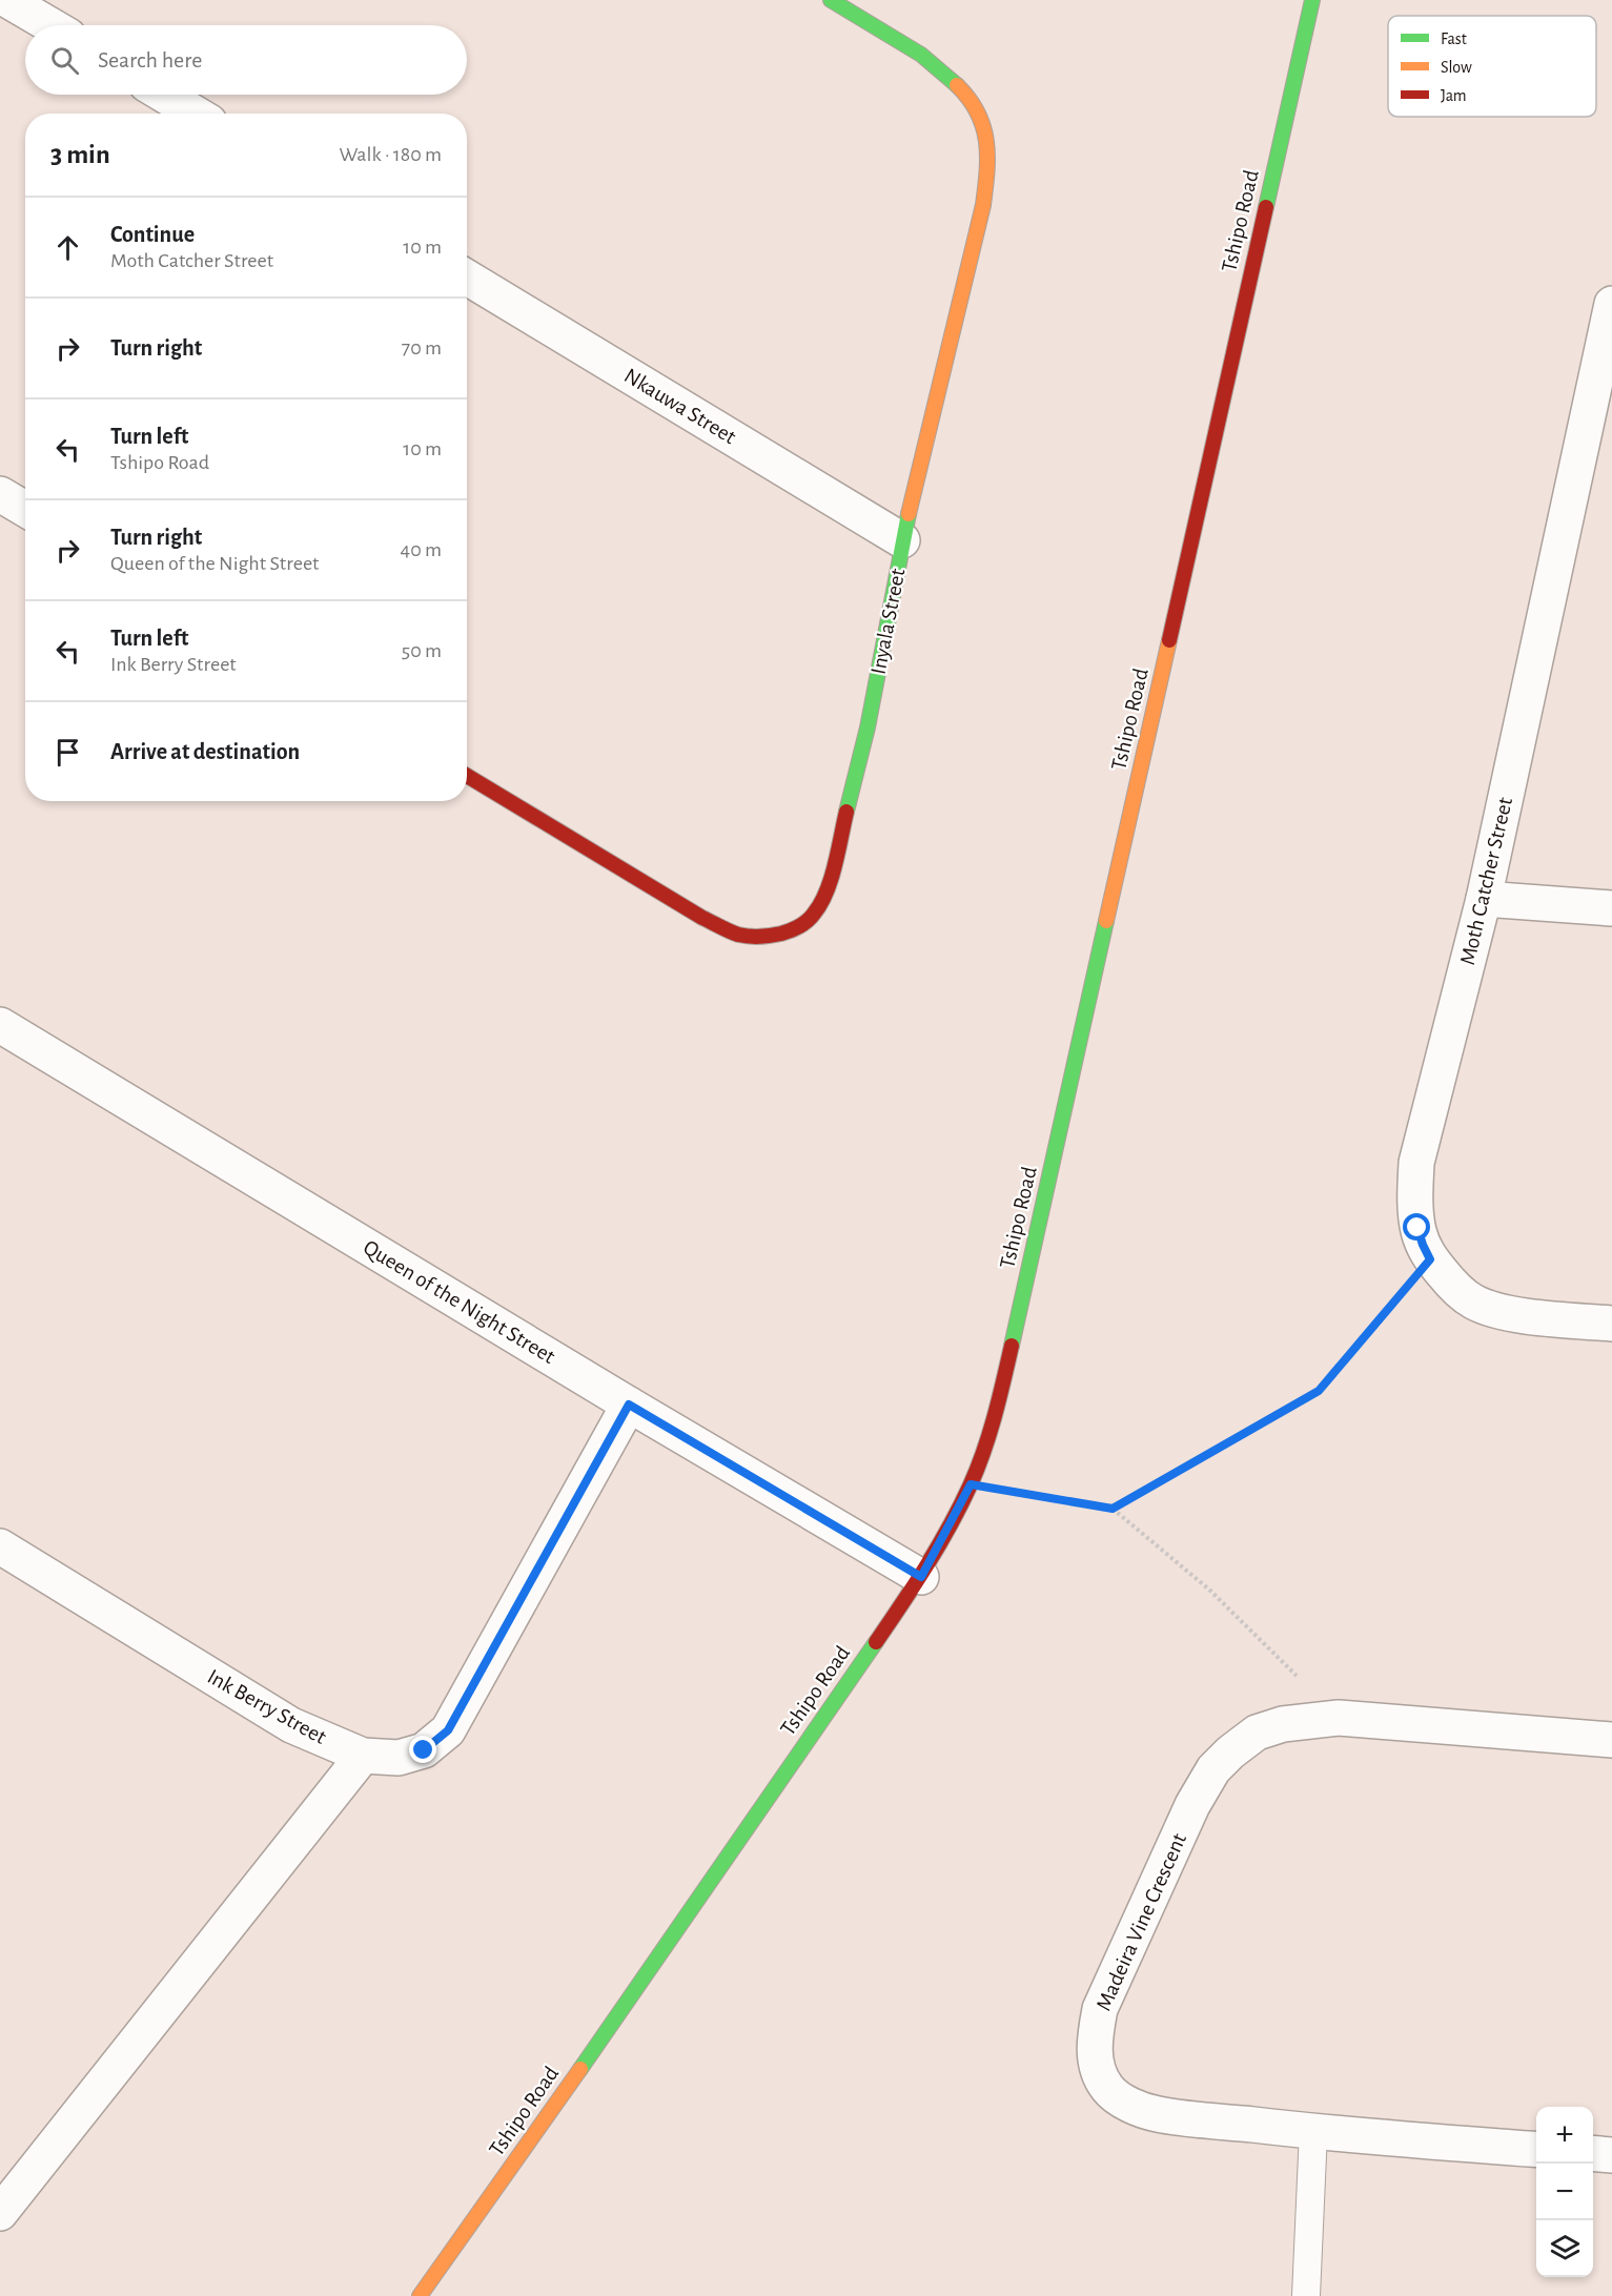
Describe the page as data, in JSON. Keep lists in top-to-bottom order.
{
  "streets": {
    "street": [
      "Tshipo Road",
      "Nkauwa Street",
      "Inyala Street",
      "Moth Catcher Street",
      "Queen of the Night Street",
      "Ink Berry Street",
      "Madeira Vine Crescent"
    ]
  },
  "crossings": [
    ["Tshipo Road", "Queen of the Night Street"],
    ["Nkauwa Street", "Inyala Street"],
    ["Queen of the Night Street", "Ink Berry Street"]
  ],
  "legend": ["Fast", "Slow", "Jam"],
  "page": {
    "search": "Search here",
    "heading": ["3 min", "Walk · 180 m"],
    "list": [
      ["Continue", "Moth Catcher Street", "10 m"],
      ["Turn right", "70 m"],
      ["Turn left", "Tshipo Road", "10 m"],
      ["Turn right", "Queen of the Night Street", "40 m"],
      ["Turn left", "Ink Berry Street", "50 m"],
      "Arrive at destination"
    ],
    "map_buttons": ["+", "−"]
  }
}
